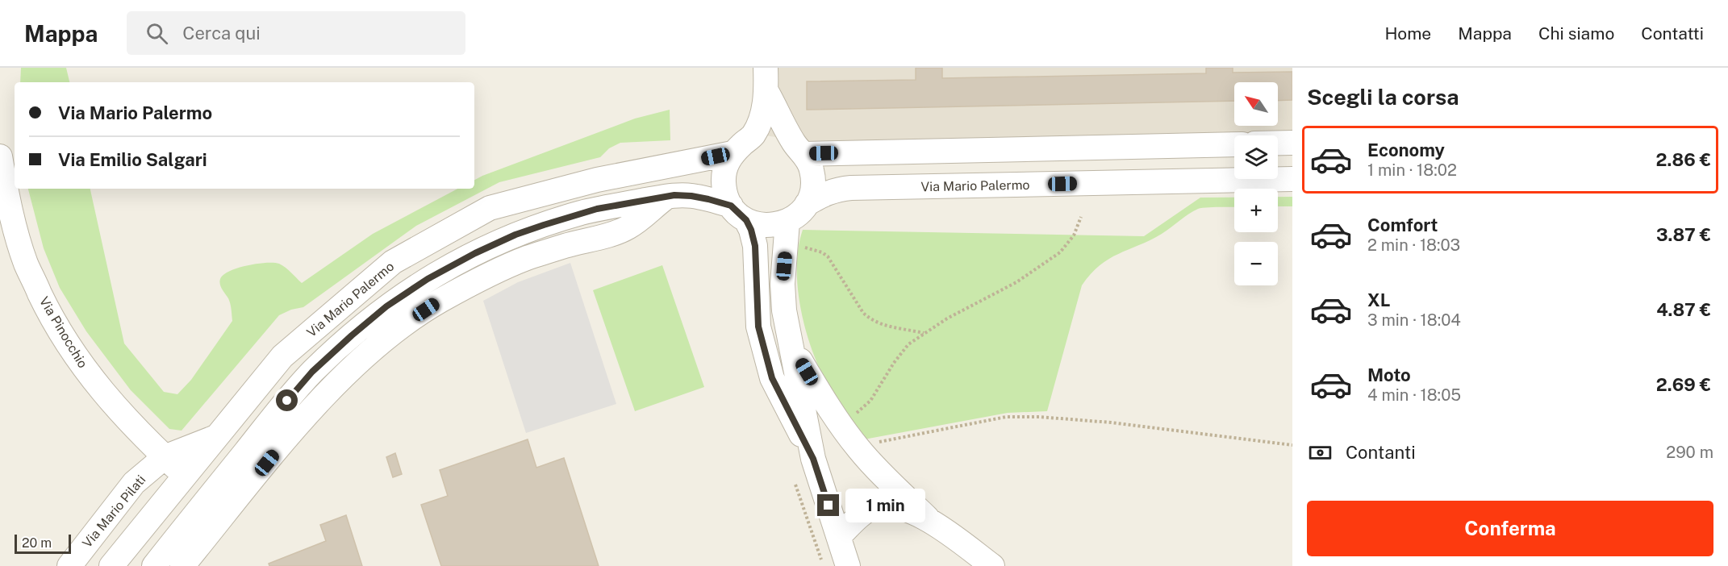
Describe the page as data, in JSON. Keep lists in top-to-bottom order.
{
  "streets": {
    "street": ["Via Mario Palermo", "Via Pinocchio", "Via Mario Pilati"]
  },
  "crossings": [
    ["Via Mario Palermo", "Via Pinocchio"],
    ["Via Mario Palermo", "Via Mario Pilati"],
    ["Via Pinocchio", "Via Mario Pilati"]
  ],
  "scale_bar": "20 m",
  "north": "top left",
  "page": {
    "header": "Mappa",
    "search": "Cerca qui",
    "nav": [
      "Home",
      "Mappa",
      "Chi siamo",
      "Contatti"
    ],
    "heading": "Scegli la corsa",
    "map_buttons": ["+", "−"],
    "banner": ["Via Mario Palermo", "Via Emilio Salgari"],
    "list": [
      {
        "name": "Economy",
        "note": "1 min · 18:02",
        "value": "2.86 €"
      },
      {
        "name": "Comfort",
        "note": "2 min · 18:03",
        "value": "3.87 €"
      },
      {
        "name": "XL",
        "note": "3 min · 18:04",
        "value": "4.87 €"
      },
      {
        "name": "Moto",
        "note": "4 min · 18:05",
        "value": "2.69 €"
      }
    ],
    "pay": ["Contanti", "290 m"],
    "bubble": "1 min",
    "buttons": "Conferma",
    "scale": "20 m"
  }
}
